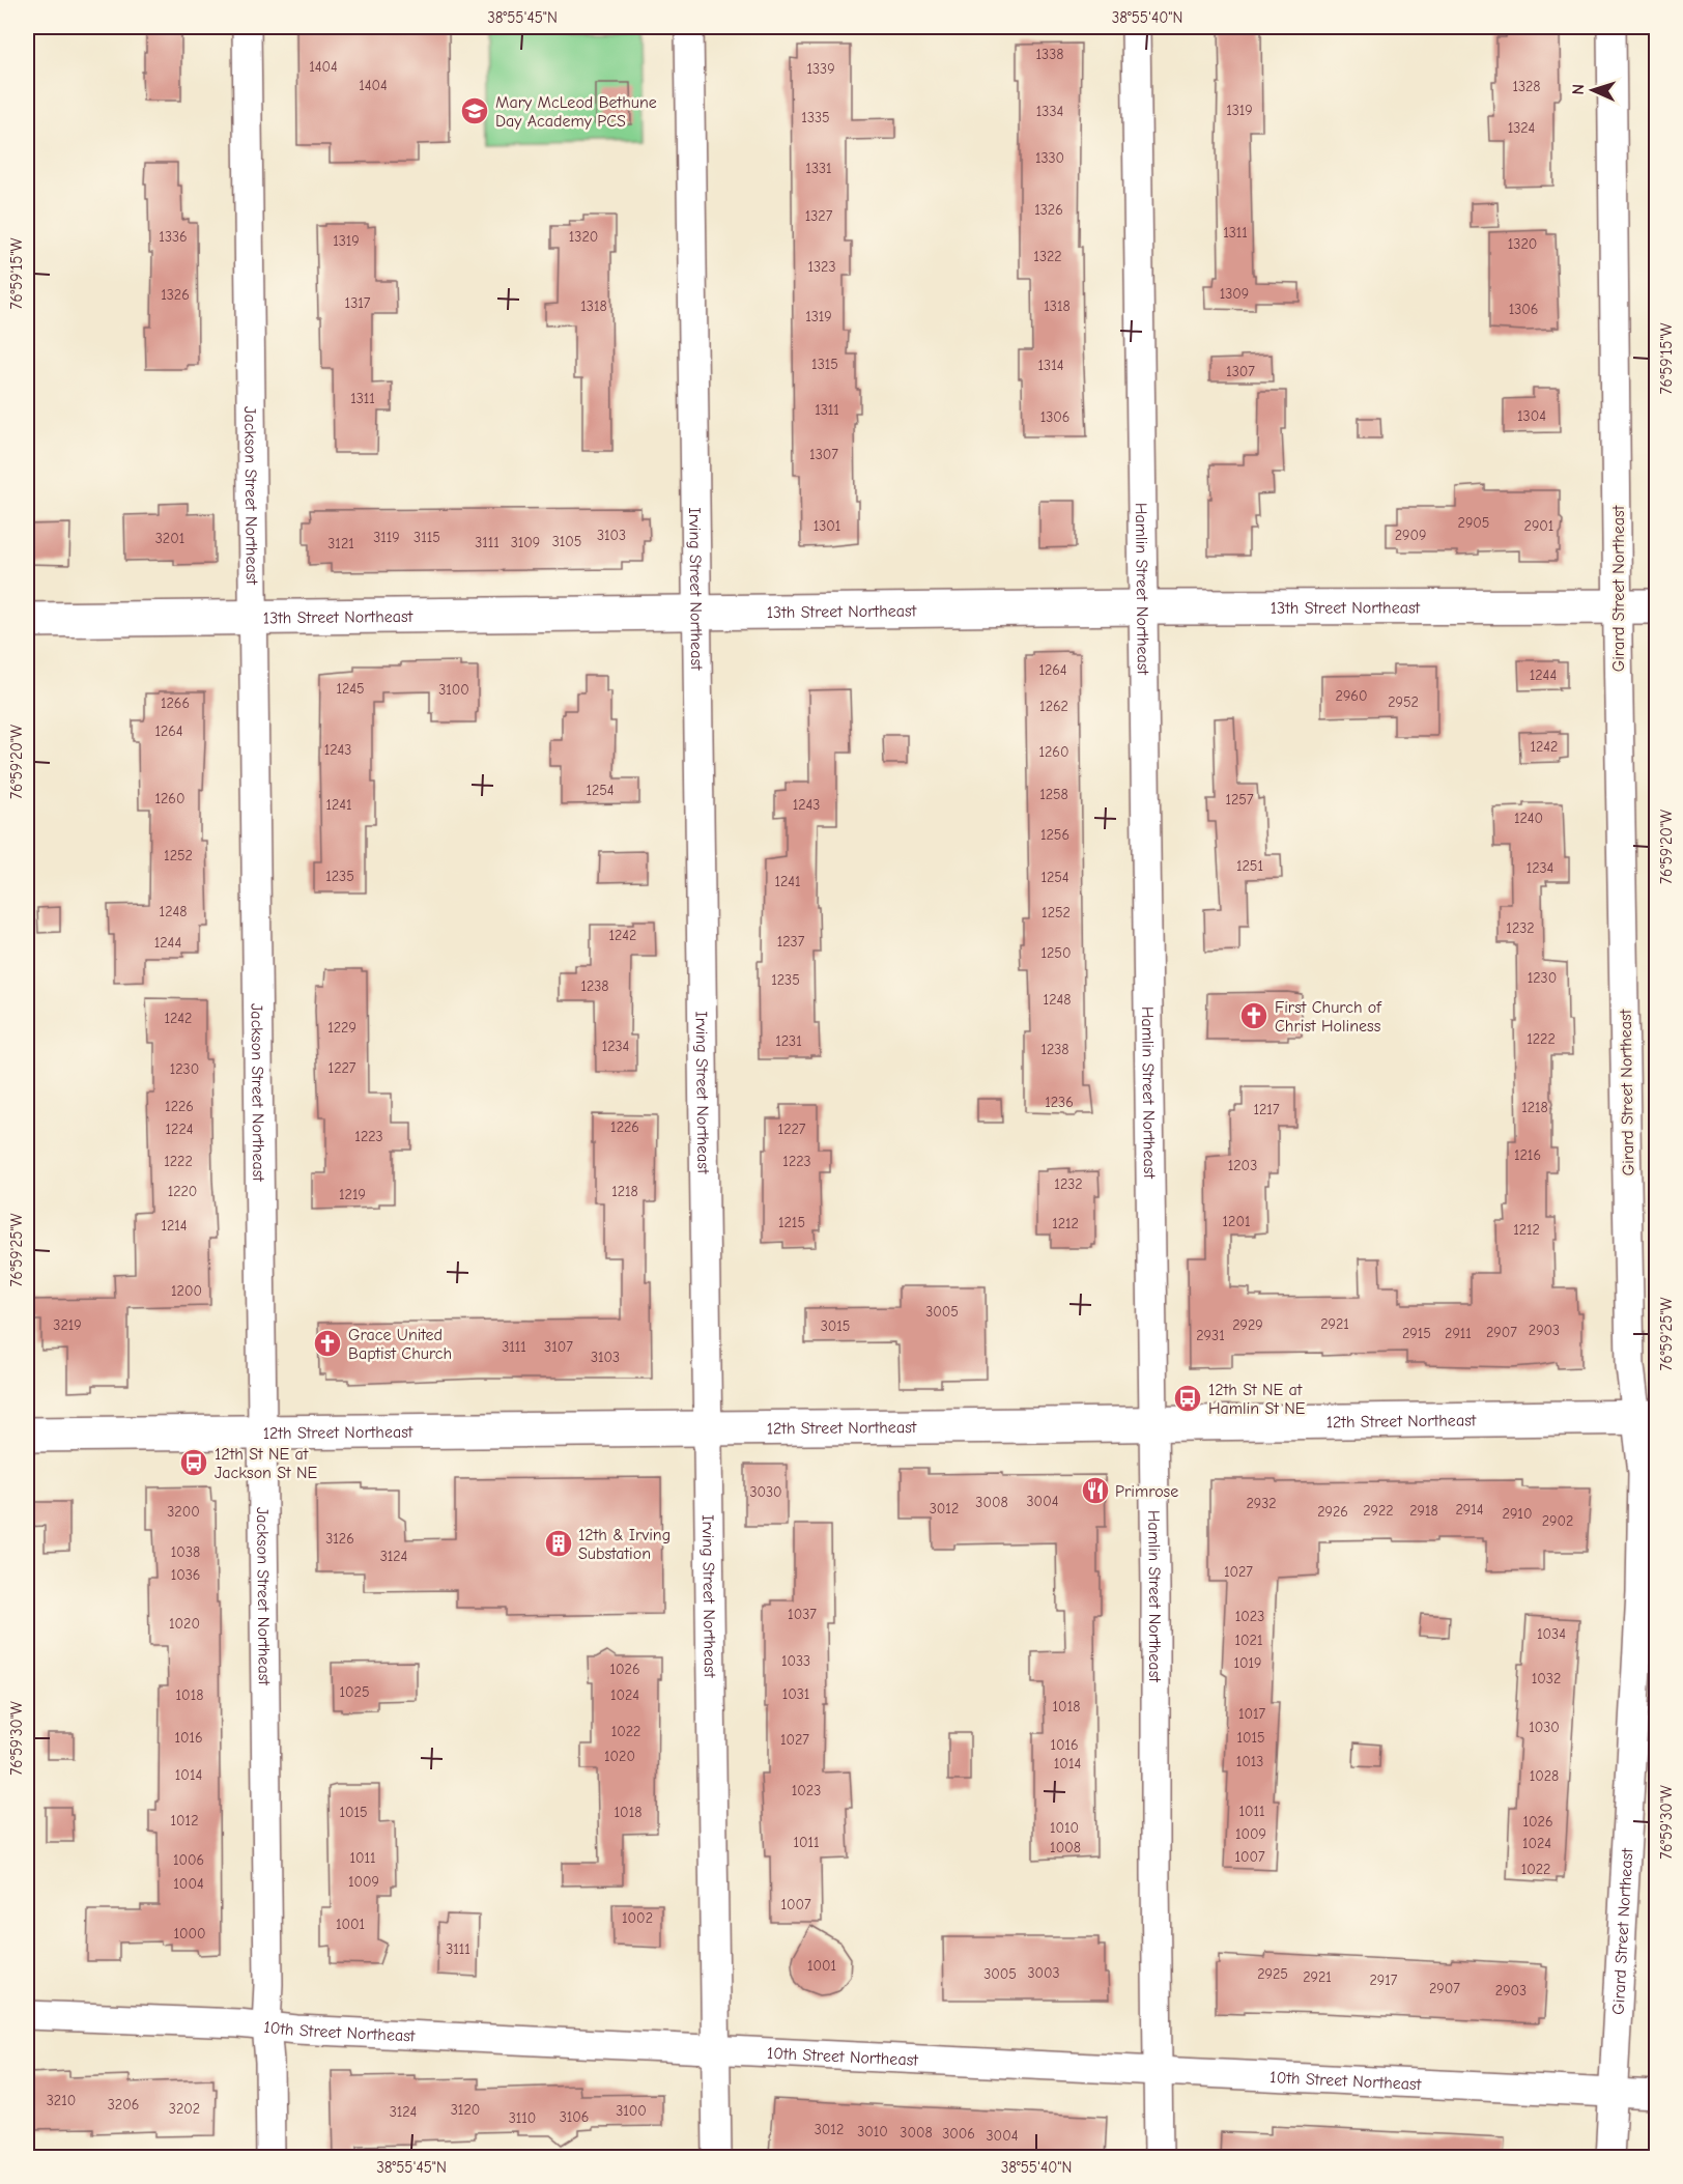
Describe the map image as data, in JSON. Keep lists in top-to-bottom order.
{
  "streets": {
    "street": [
      "Jackson Street Northeast",
      "Irving Street Northeast",
      "Hamlin Street Northeast",
      "Girard Street Northeast",
      "13th Street Northeast",
      "12th Street Northeast",
      "10th Street Northeast"
    ]
  },
  "crossings": [
    ["Jackson Street Northeast", "13th Street Northeast"],
    ["Jackson Street Northeast", "12th Street Northeast"],
    ["Jackson Street Northeast", "10th Street Northeast"],
    ["Irving Street Northeast", "13th Street Northeast"],
    ["Irving Street Northeast", "12th Street Northeast"],
    ["Irving Street Northeast", "10th Street Northeast"],
    ["Hamlin Street Northeast", "13th Street Northeast"],
    ["Hamlin Street Northeast", "12th Street Northeast"],
    ["Hamlin Street Northeast", "10th Street Northeast"],
    ["Girard Street Northeast", "13th Street Northeast"],
    ["Girard Street Northeast", "12th Street Northeast"],
    ["Girard Street Northeast", "10th Street Northeast"]
  ],
  "places": {
    "school or university": ["Mary McLeod Bethune Day Academy PCS"],
    "church": ["First Church of Christ Holiness", "Grace United Baptist Church"],
    "bus stop": ["12th St NE at Hamlin St NE", "12th St NE at Jackson St NE"],
    "restaurant": ["Primrose"],
    "building": ["12th & Irving Substation"]
  },
  "house_numbers": [
    "1338",
    "1404",
    "1339",
    "1404",
    "1328",
    "1319",
    "1334",
    "1335",
    "1324",
    "1330",
    "1331",
    "1326",
    "1327",
    "1311",
    "1336",
    "1320",
    "1319",
    "1320",
    "1322",
    "1323",
    "1309",
    "1326",
    "1317",
    "1318",
    "1318",
    "1306",
    "1319",
    "1315",
    "1314",
    "1307",
    "1311",
    "1311",
    "1304",
    "1306",
    "1307",
    "2905",
    "1301",
    "2901",
    "3103",
    "2909",
    "3119",
    "3115",
    "3201",
    "3105",
    "3111",
    "3109",
    "3121",
    "1264",
    "1244",
    "1245",
    "3100",
    "2960",
    "2952",
    "1266",
    "1262",
    "1264",
    "1242",
    "1243",
    "1260",
    "1254",
    "1258",
    "1260",
    "1257",
    "1241",
    "1243",
    "1240",
    "1256",
    "1252",
    "1251",
    "1234",
    "1235",
    "1254",
    "1241",
    "1248",
    "1252",
    "1232",
    "1242",
    "1237",
    "1244",
    "1250",
    "1230",
    "1235",
    "1238",
    "1248",
    "1242",
    "1229",
    "1222",
    "1231",
    "1234",
    "1238",
    "1227",
    "1230",
    "1236",
    "1226",
    "1218",
    "1217",
    "1226",
    "1224",
    "1227",
    "1223",
    "1216",
    "1222",
    "1223",
    "1203",
    "1232",
    "1220",
    "1218",
    "1219",
    "1201",
    "1215",
    "1212",
    "1214",
    "1212",
    "1200",
    "3005",
    "2921",
    "3219",
    "2929",
    "3015",
    "2903",
    "2907",
    "2915",
    "2911",
    "2931",
    "3111",
    "3107",
    "3103",
    "3030",
    "3004",
    "3008",
    "2932",
    "3012",
    "2914",
    "2922",
    "2918",
    "3200",
    "2926",
    "2910",
    "2902",
    "3126",
    "1038",
    "3124",
    "1027",
    "1036",
    "1037",
    "1023",
    "1020",
    "1034",
    "1021",
    "1033",
    "1019",
    "1026",
    "1032",
    "1025",
    "1031",
    "1018",
    "1024",
    "1018",
    "1017",
    "1030",
    "1022",
    "1016",
    "1015",
    "1027",
    "1016",
    "1020",
    "1013",
    "1014",
    "1014",
    "1028",
    "1023",
    "1011",
    "1015",
    "1018",
    "1012",
    "1026",
    "1010",
    "1009",
    "1011",
    "1024",
    "1008",
    "1007",
    "1011",
    "1006",
    "1022",
    "1009",
    "1004",
    "1007",
    "1002",
    "1001",
    "1000",
    "3111",
    "1001",
    "3003",
    "3005",
    "2925",
    "2921",
    "2917",
    "2907",
    "2903",
    "3210",
    "3206",
    "3202",
    "3120",
    "3100",
    "3124",
    "3106",
    "3110",
    "3012",
    "3010",
    "3008",
    "3006",
    "3004"
  ],
  "north": "left",
  "coordinates": [
    "38°55'45\"N",
    "38°55'40\"N",
    "76°59'15\"W",
    "76°59'20\"W",
    "76°59'25\"W",
    "76°59'30\"W"
  ]
}
